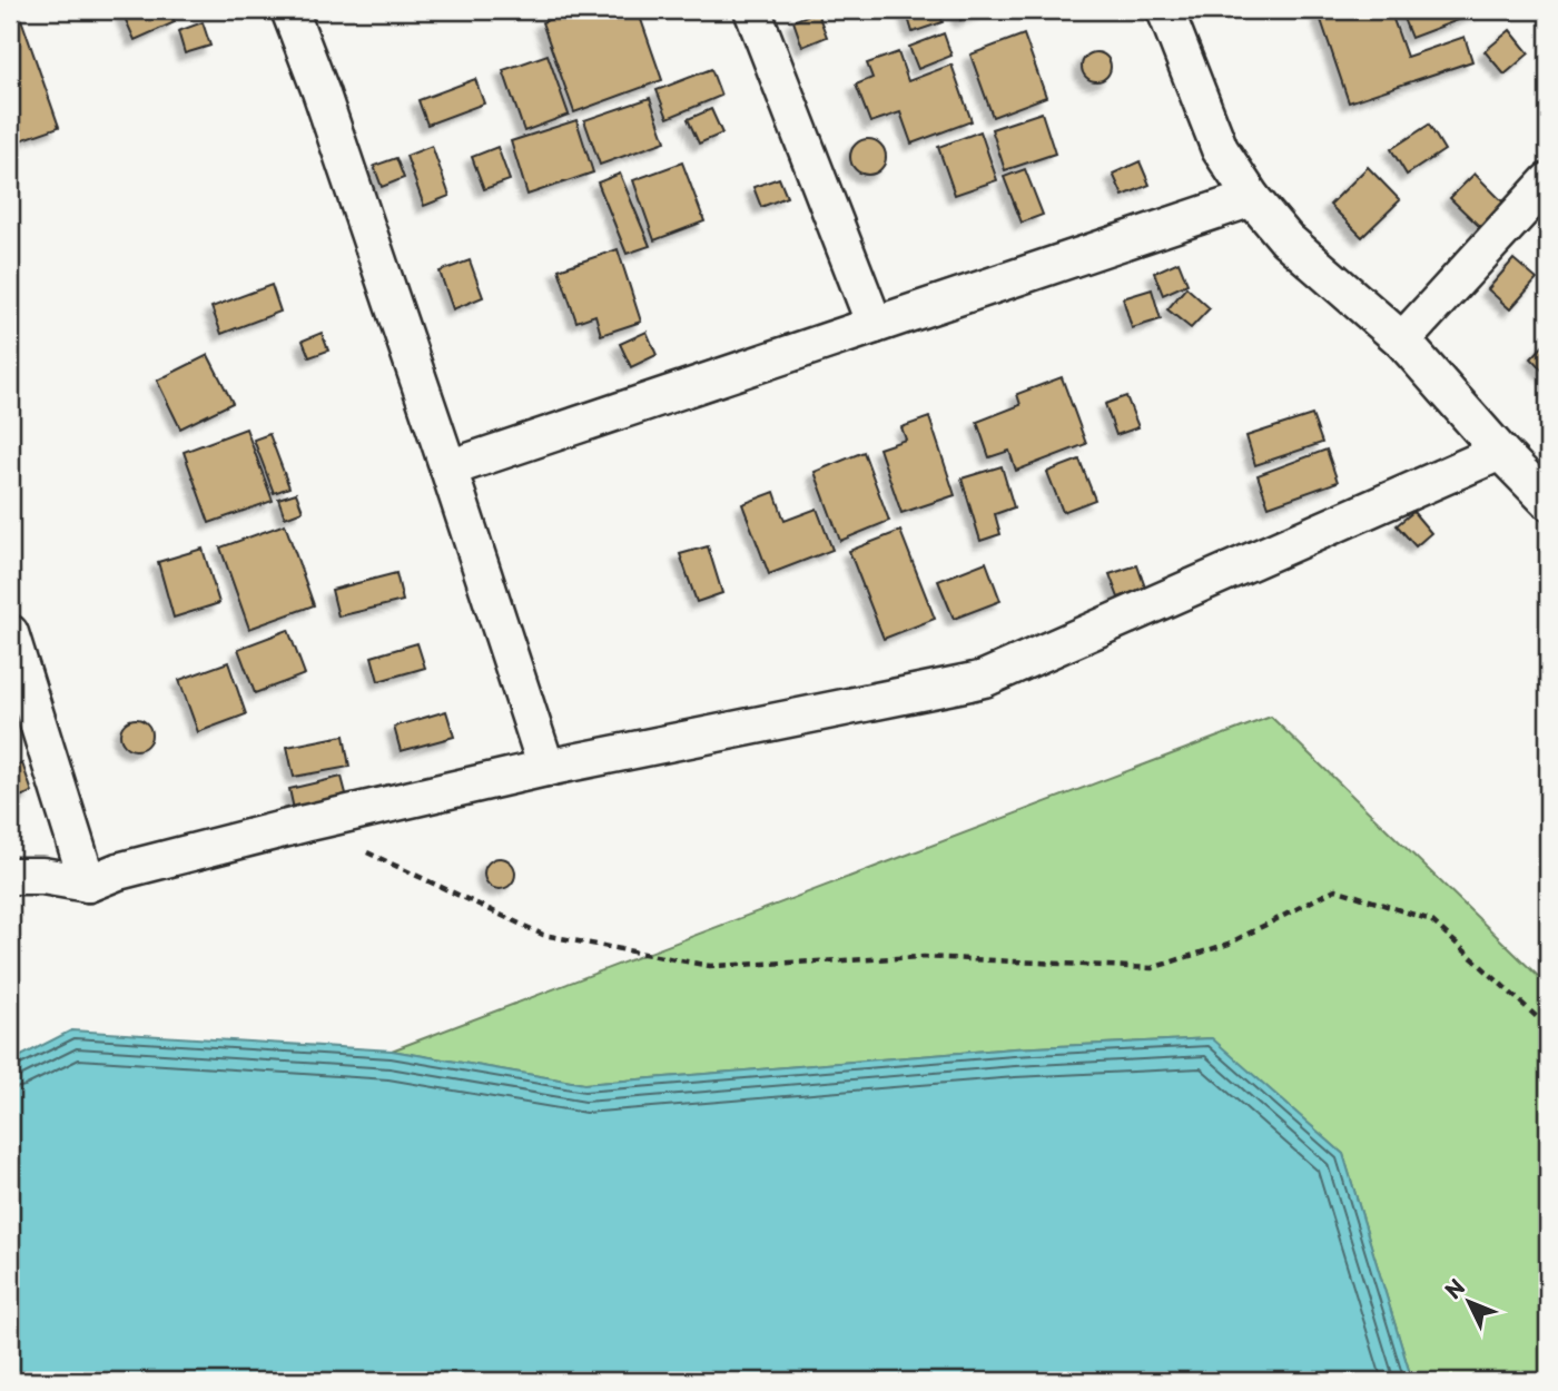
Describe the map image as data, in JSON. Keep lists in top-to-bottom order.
{
  "north": "top left"
}
